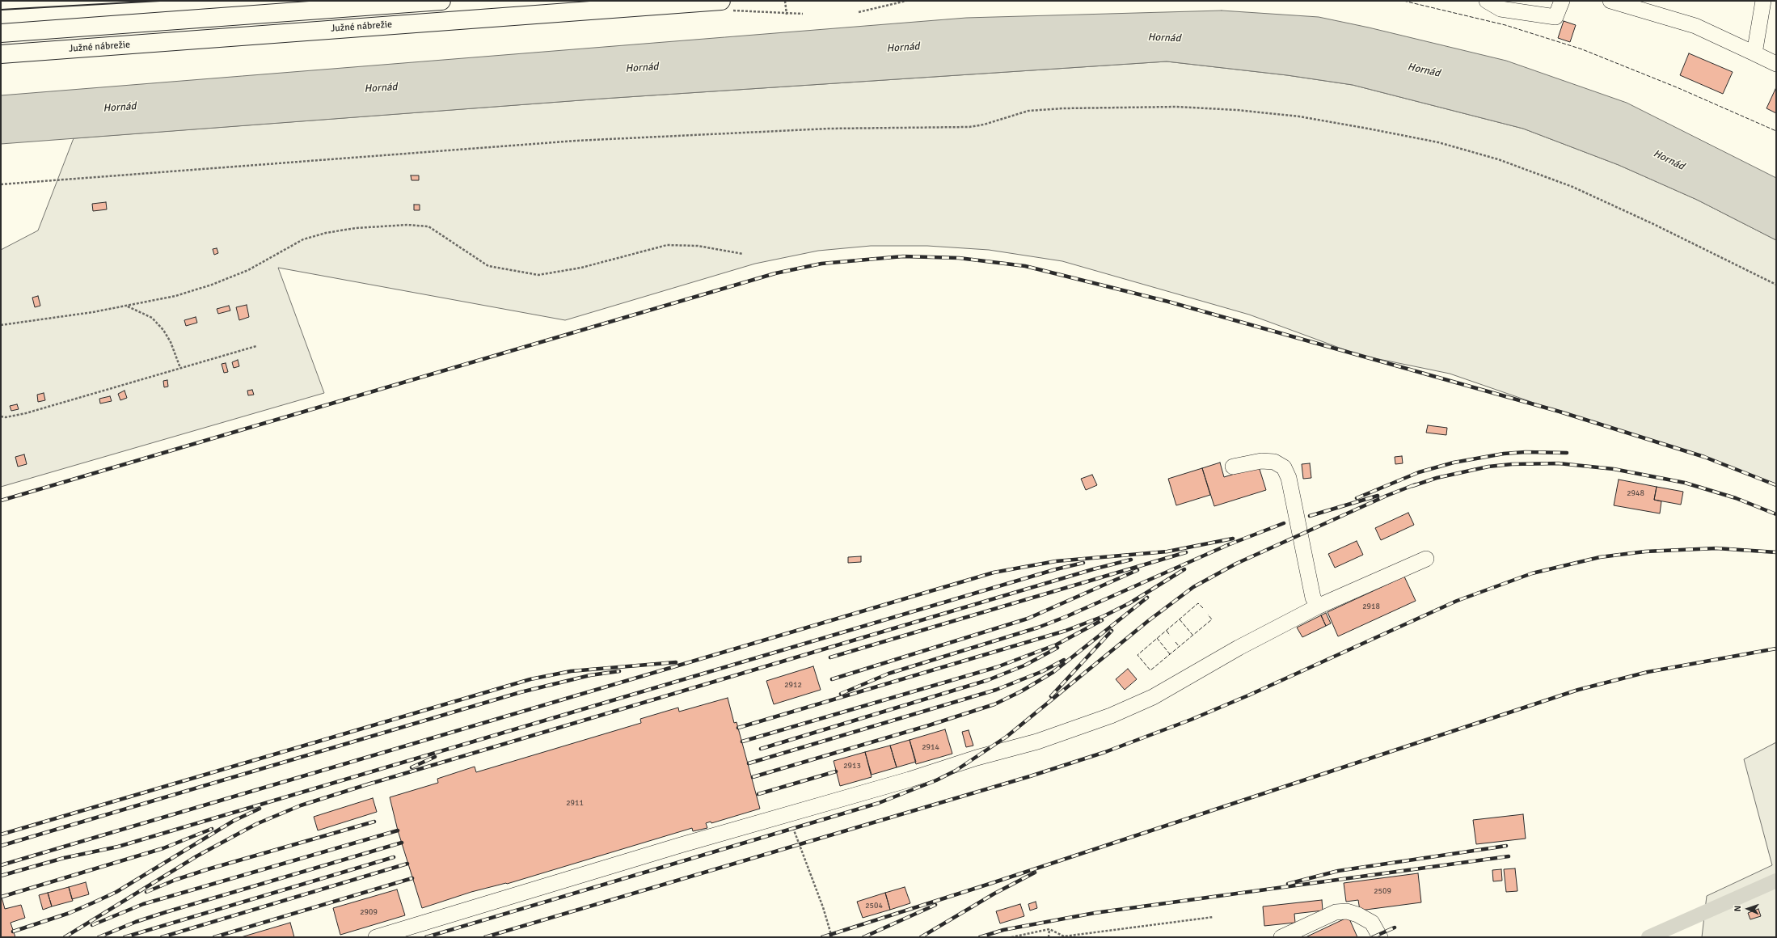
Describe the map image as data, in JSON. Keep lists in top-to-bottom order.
{
  "streets": {
    "highway": ["Južné nábrežie"]
  },
  "water": ["Hornád"],
  "house_numbers": [
    "2948",
    "2918",
    "2912",
    "2914",
    "2913",
    "2911",
    "2509",
    "2504",
    "2909"
  ],
  "north": "left"
}
